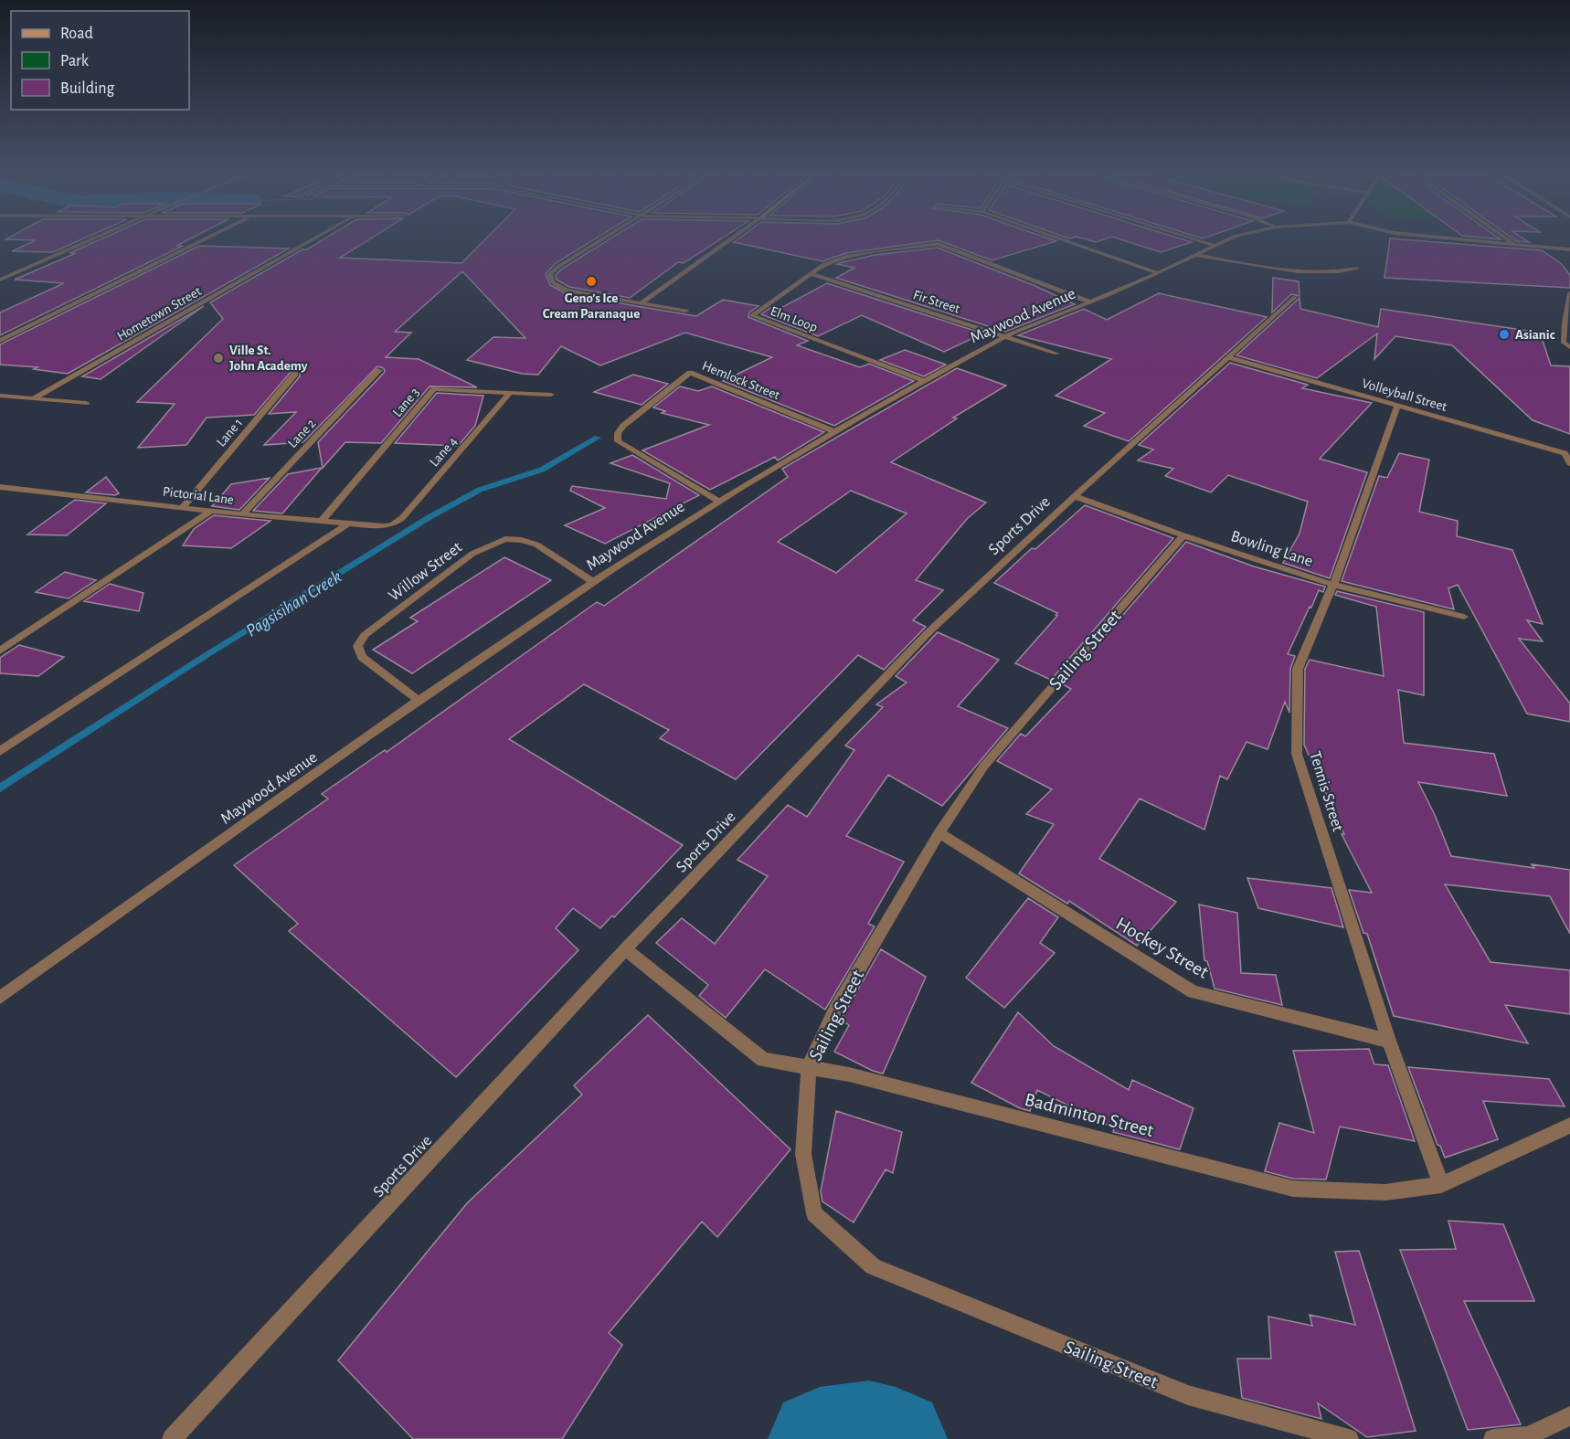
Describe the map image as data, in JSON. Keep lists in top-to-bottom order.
{
  "streets": {
    "street": [
      "Fir Street",
      "Hometown Street",
      "Maywood Avenue",
      "Elm Loop",
      "Hemlock Street",
      "Volleyball Street",
      "Lane 3",
      "Lane 1",
      "Lane 2",
      "Lane 4",
      "Pictorial Lane",
      "Sports Drive",
      "Bowling Lane",
      "Willow Street",
      "Sailing Street",
      "Tennis Street",
      "Hockey Street",
      "Badminton Street"
    ]
  },
  "crossings": [
    ["Fir Street", "Maywood Avenue"],
    ["Fir Street", "Elm Loop"],
    ["Maywood Avenue", "Elm Loop"],
    ["Maywood Avenue", "Hemlock Street"],
    ["Maywood Avenue", "Willow Street"],
    ["Volleyball Street", "Sports Drive"],
    ["Volleyball Street", "Tennis Street"],
    ["Lane 3", "Lane 4"],
    ["Lane 3", "Pictorial Lane"],
    ["Lane 1", "Pictorial Lane"],
    ["Lane 2", "Pictorial Lane"],
    ["Lane 4", "Pictorial Lane"],
    ["Sports Drive", "Bowling Lane"],
    ["Sports Drive", "Badminton Street"],
    ["Bowling Lane", "Sailing Street"],
    ["Bowling Lane", "Tennis Street"],
    ["Sailing Street", "Hockey Street"],
    ["Sailing Street", "Badminton Street"],
    ["Tennis Street", "Hockey Street"],
    ["Tennis Street", "Badminton Street"]
  ],
  "water": ["Pagsisihan Creek"],
  "places": ["Geno’s Ice Cream Paranaque", "Asianic", "Ville St. John Academy"],
  "legend": ["Road", "Park", "Building"]
}
